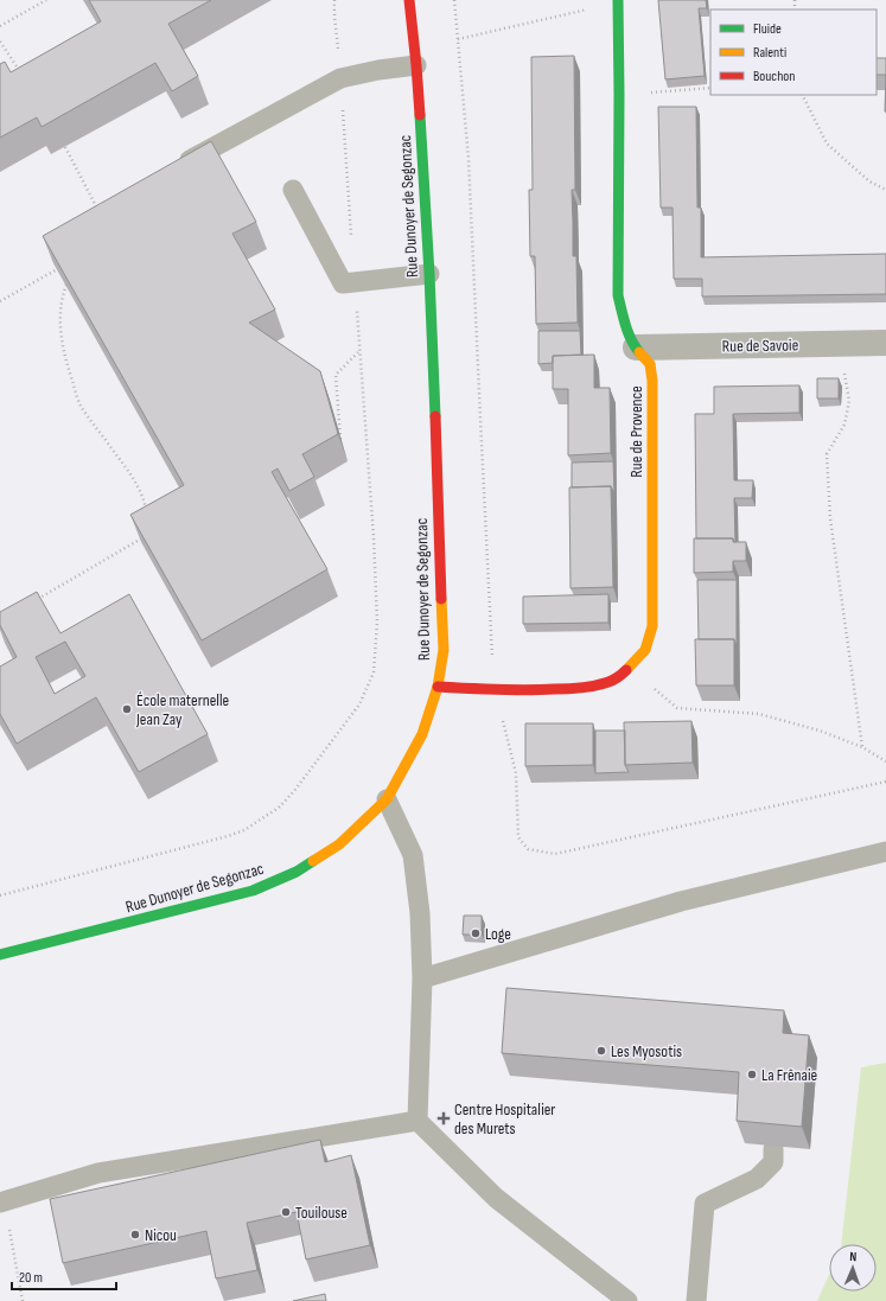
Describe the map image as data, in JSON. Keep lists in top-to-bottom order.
{
  "streets": {
    "main road": ["Rue Dunoyer de Segonzac", "Rue de Provence"],
    "street": ["Rue de Savoie"]
  },
  "crossings": [
    ["Rue Dunoyer de Segonzac", "Rue de Provence"],
    ["Rue de Savoie", "Rue de Provence"]
  ],
  "places": {
    "other": [
      "École maternelle Jean Zay",
      "Loge",
      "Les Myosotis",
      "La Frênaie",
      "Touilouse",
      "Nicou"
    ],
    "health": ["Centre Hospitalier des Murets"]
  },
  "legend": ["Fluide", "Ralenti", "Bouchon"],
  "scale_bar": "20 m",
  "north": "top"
}
